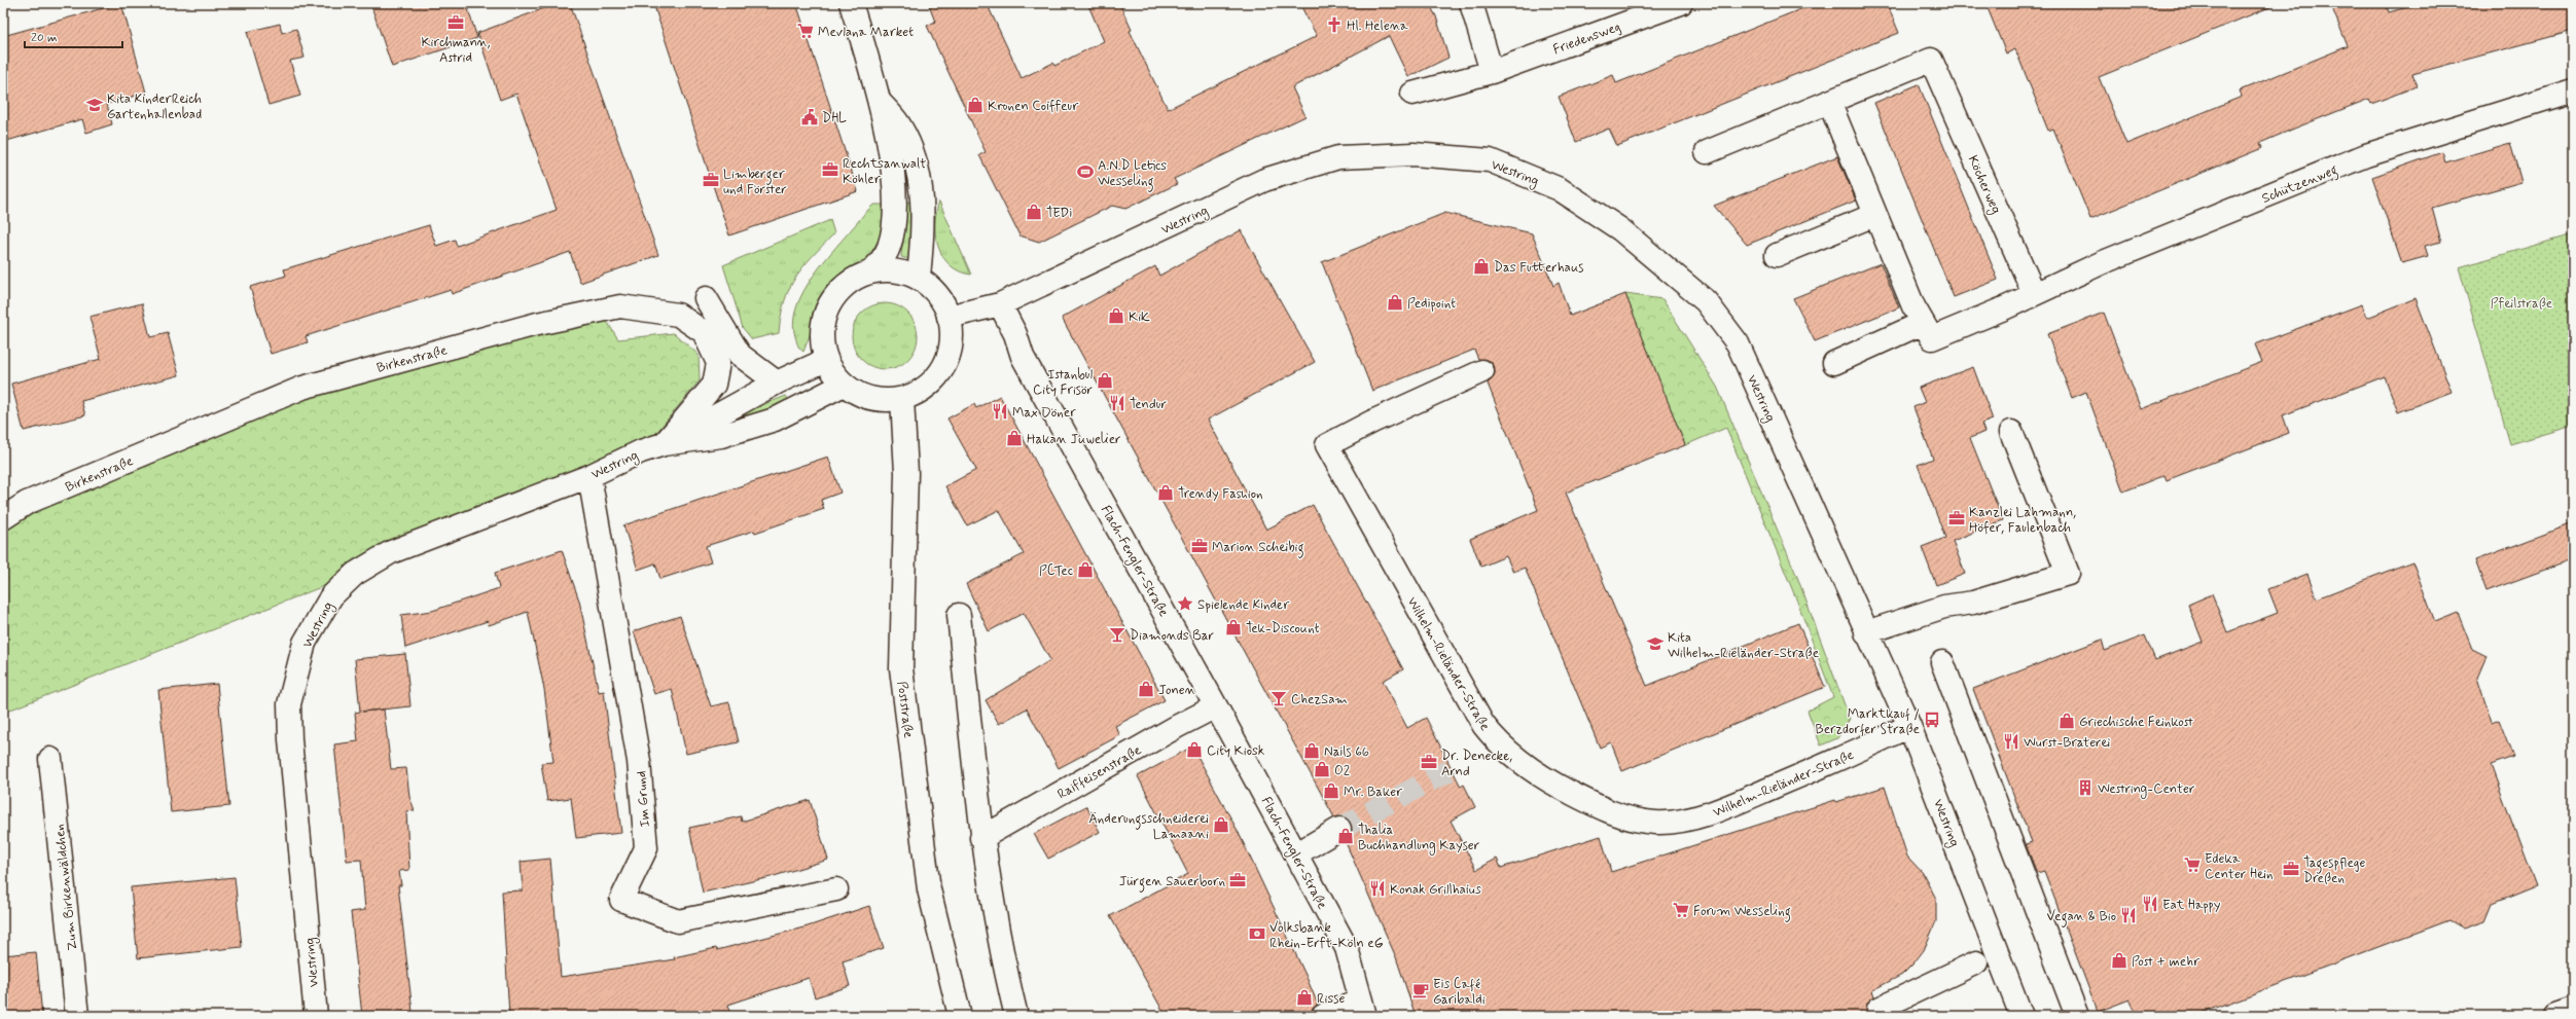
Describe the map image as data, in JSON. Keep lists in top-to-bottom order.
{
  "streets": {
    "street": [
      "Friedensweg",
      "Westring",
      "Schützenweg",
      "Köcherweg",
      "Birkenstraße",
      "Flach-Fengler-Straße",
      "Wilhelm-Rieländer-Straße",
      "Poststraße",
      "Raiffeisenstraße",
      "Im Grund",
      "Zum Birkenwäldchen"
    ]
  },
  "crossings": [
    ["Westring", "Birkenstraße"],
    ["Westring", "Flach-Fengler-Straße"],
    ["Westring", "Wilhelm-Rieländer-Straße"],
    ["Westring", "Poststraße"],
    ["Westring", "Im Grund"],
    ["Schützenweg", "Köcherweg"],
    ["Flach-Fengler-Straße", "Raiffeisenstraße"]
  ],
  "parks": ["Pfeilstraße"],
  "places": {
    "office": [
      "Kirchmann, Astrid",
      "Rechtsanwalt Köhler",
      "Limberger und Förster",
      "Kanzlei Lahmann, Höfer, Faulenbach",
      "Marion Scheibig",
      "Dr. Denecke, Arnd",
      "Tagespflege Dreßen",
      "Jürgen Sauerborn"
    ],
    "church": ["Hl. Helena"],
    "supermarket": ["Mevlana Market", "Edeka Center Hein", "Forum Wesseling"],
    "school or university": ["Kita KinderReich Gartenhallenbad", "Kita Wilhelm-Rieländer-Straße"],
    "shop": [
      "Kronen Coiffeur",
      "TEDi",
      "Das Futterhaus",
      "Pedipoint",
      "KiK",
      "Istanbul City Frisör",
      "Hakan Juwelier",
      "Trendy Fashion",
      "PCTec",
      "Tek-Discount",
      "Jonen",
      "Griechische Feinkost",
      "City Kiosk",
      "Nails 66",
      "O2",
      "Mr. Baker",
      "Änderungsschneiderei Lamaani",
      "Thalia Buchhandlung Kayser",
      "Post + mehr",
      "Risse"
    ],
    "public building": ["DHL"],
    "sports": ["A.N.D Letics Wesseling"],
    "restaurant": [
      "Tendur",
      "Max Döner",
      "Wurst-Braterei",
      "Konak Grillhaius",
      "Eat Happy",
      "Vegan & Bio"
    ],
    "place": ["Spielende Kinder"],
    "bar": ["Diamonds Bar", "ChezSam"],
    "bus stop": ["Marktkauf / Berzdorfer Straße"],
    "building": ["Westring-Center"],
    "bank": ["Volksbank Rhein-Erft-Köln eG"],
    "cafe": ["Eis Café Garibaldi"]
  },
  "scale_bar": "20 m"
}
